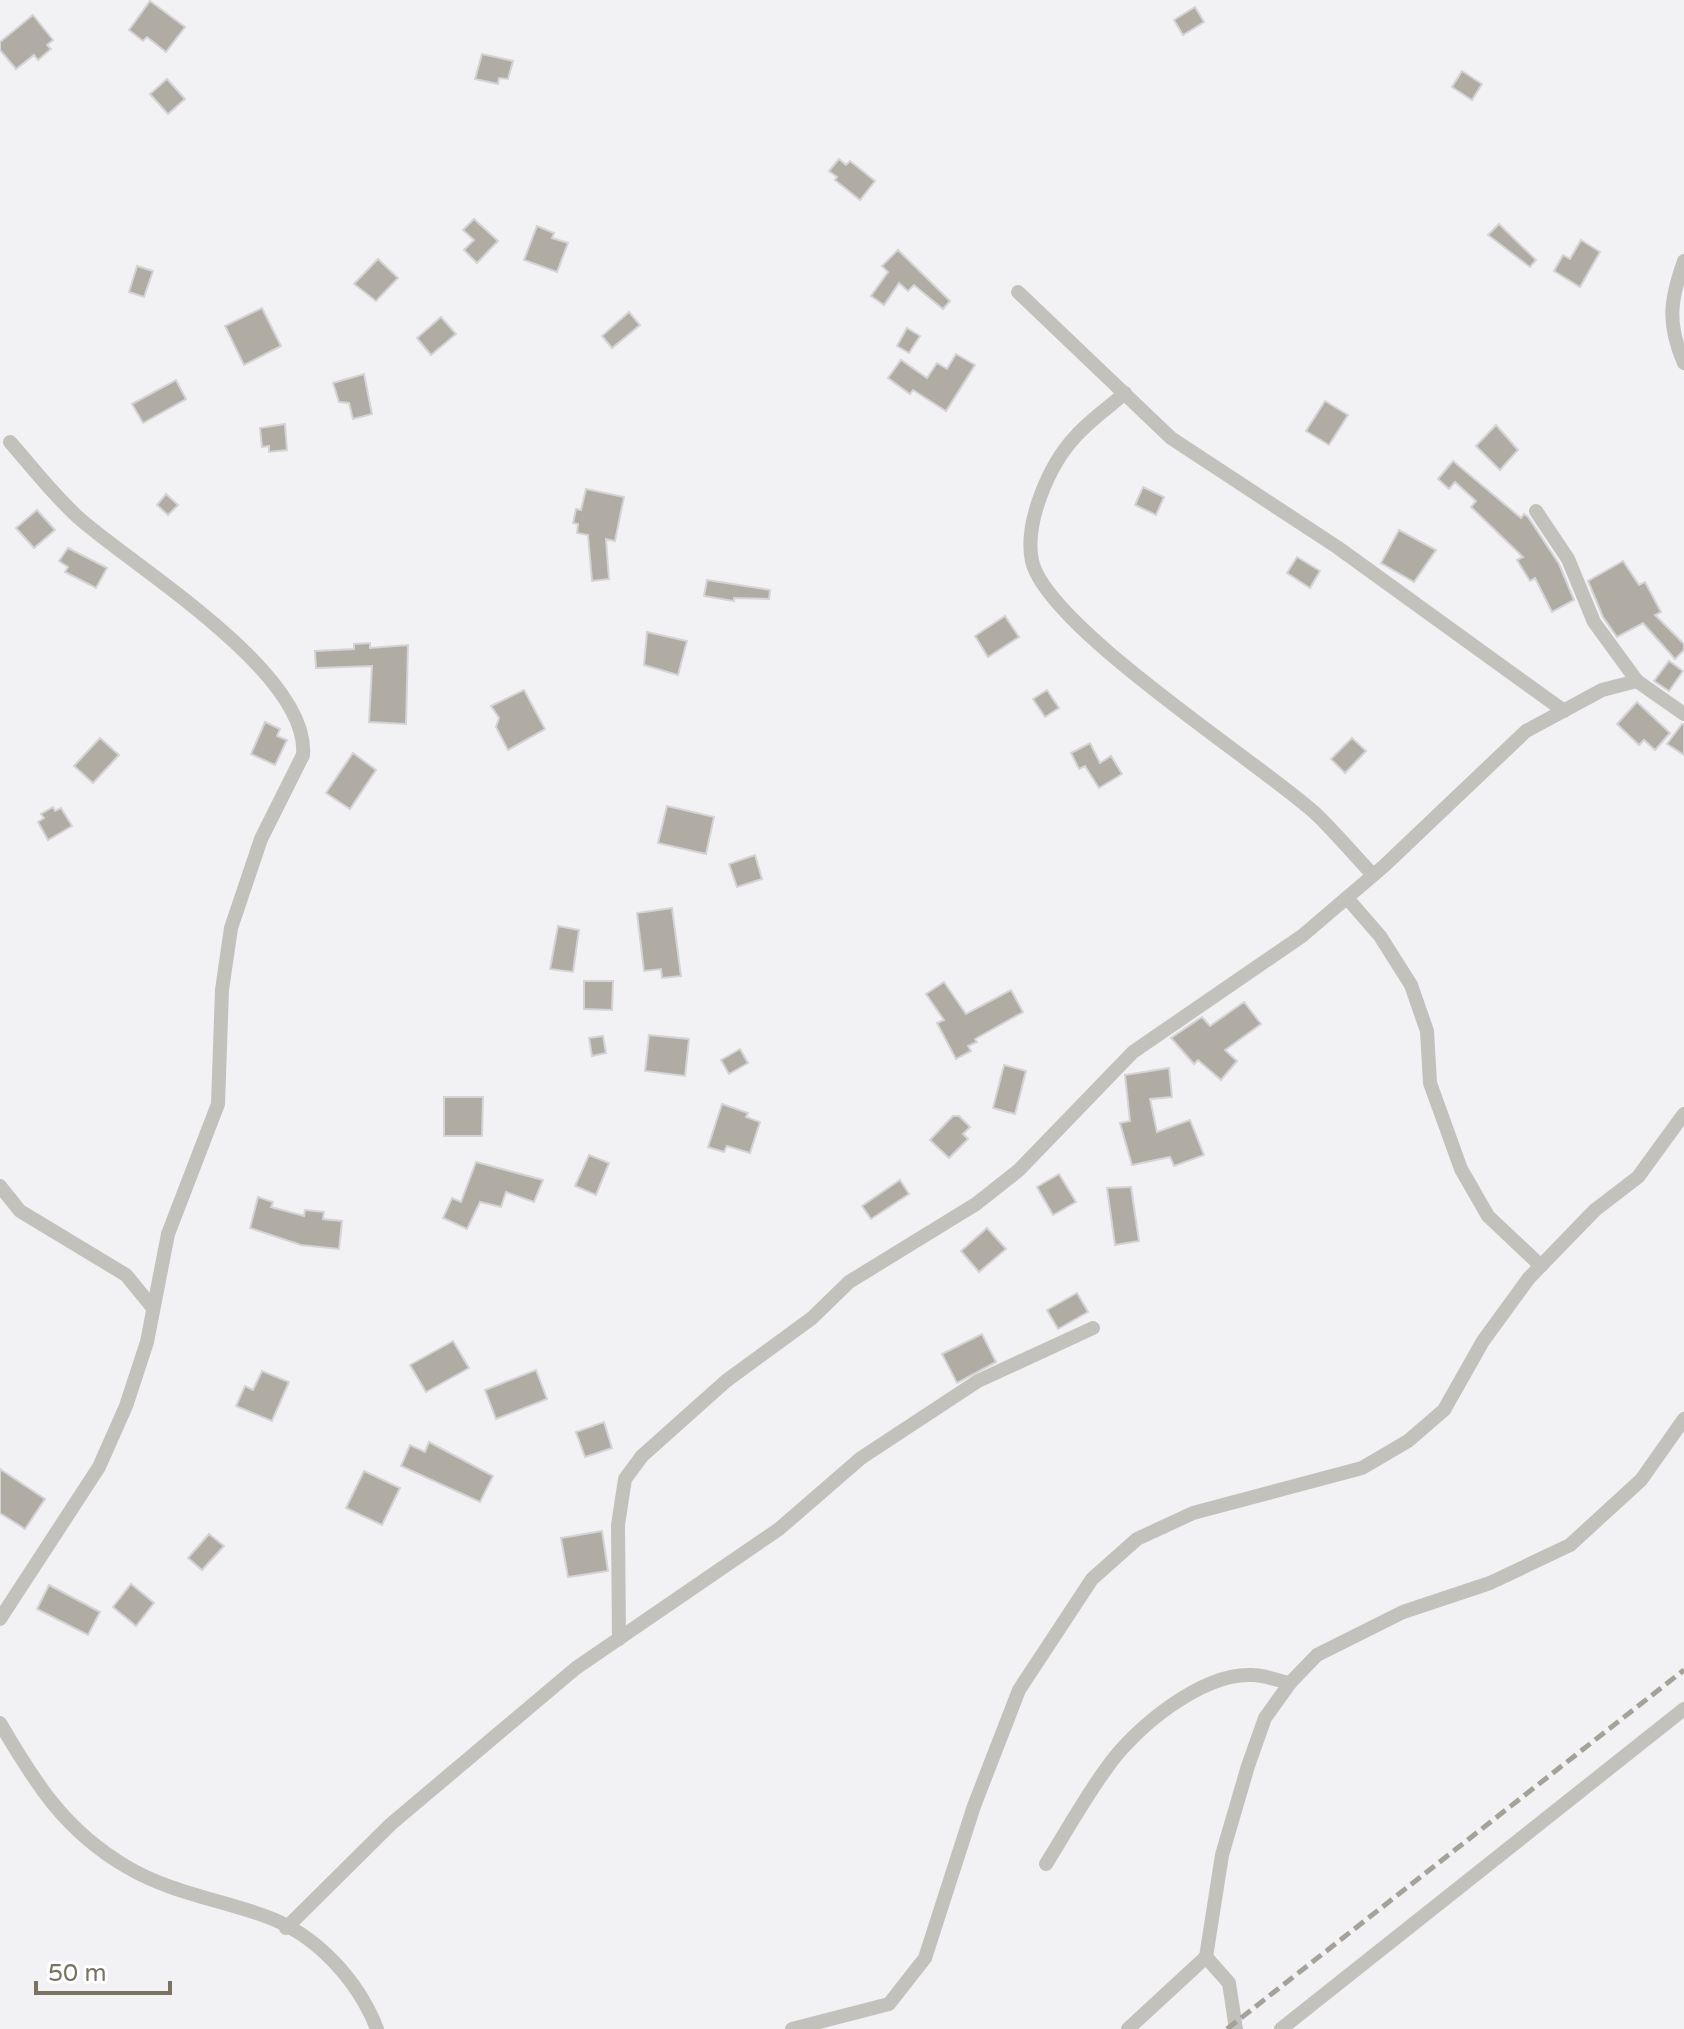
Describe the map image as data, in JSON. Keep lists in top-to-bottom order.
{
  "scale_bar": "50 m"
}
